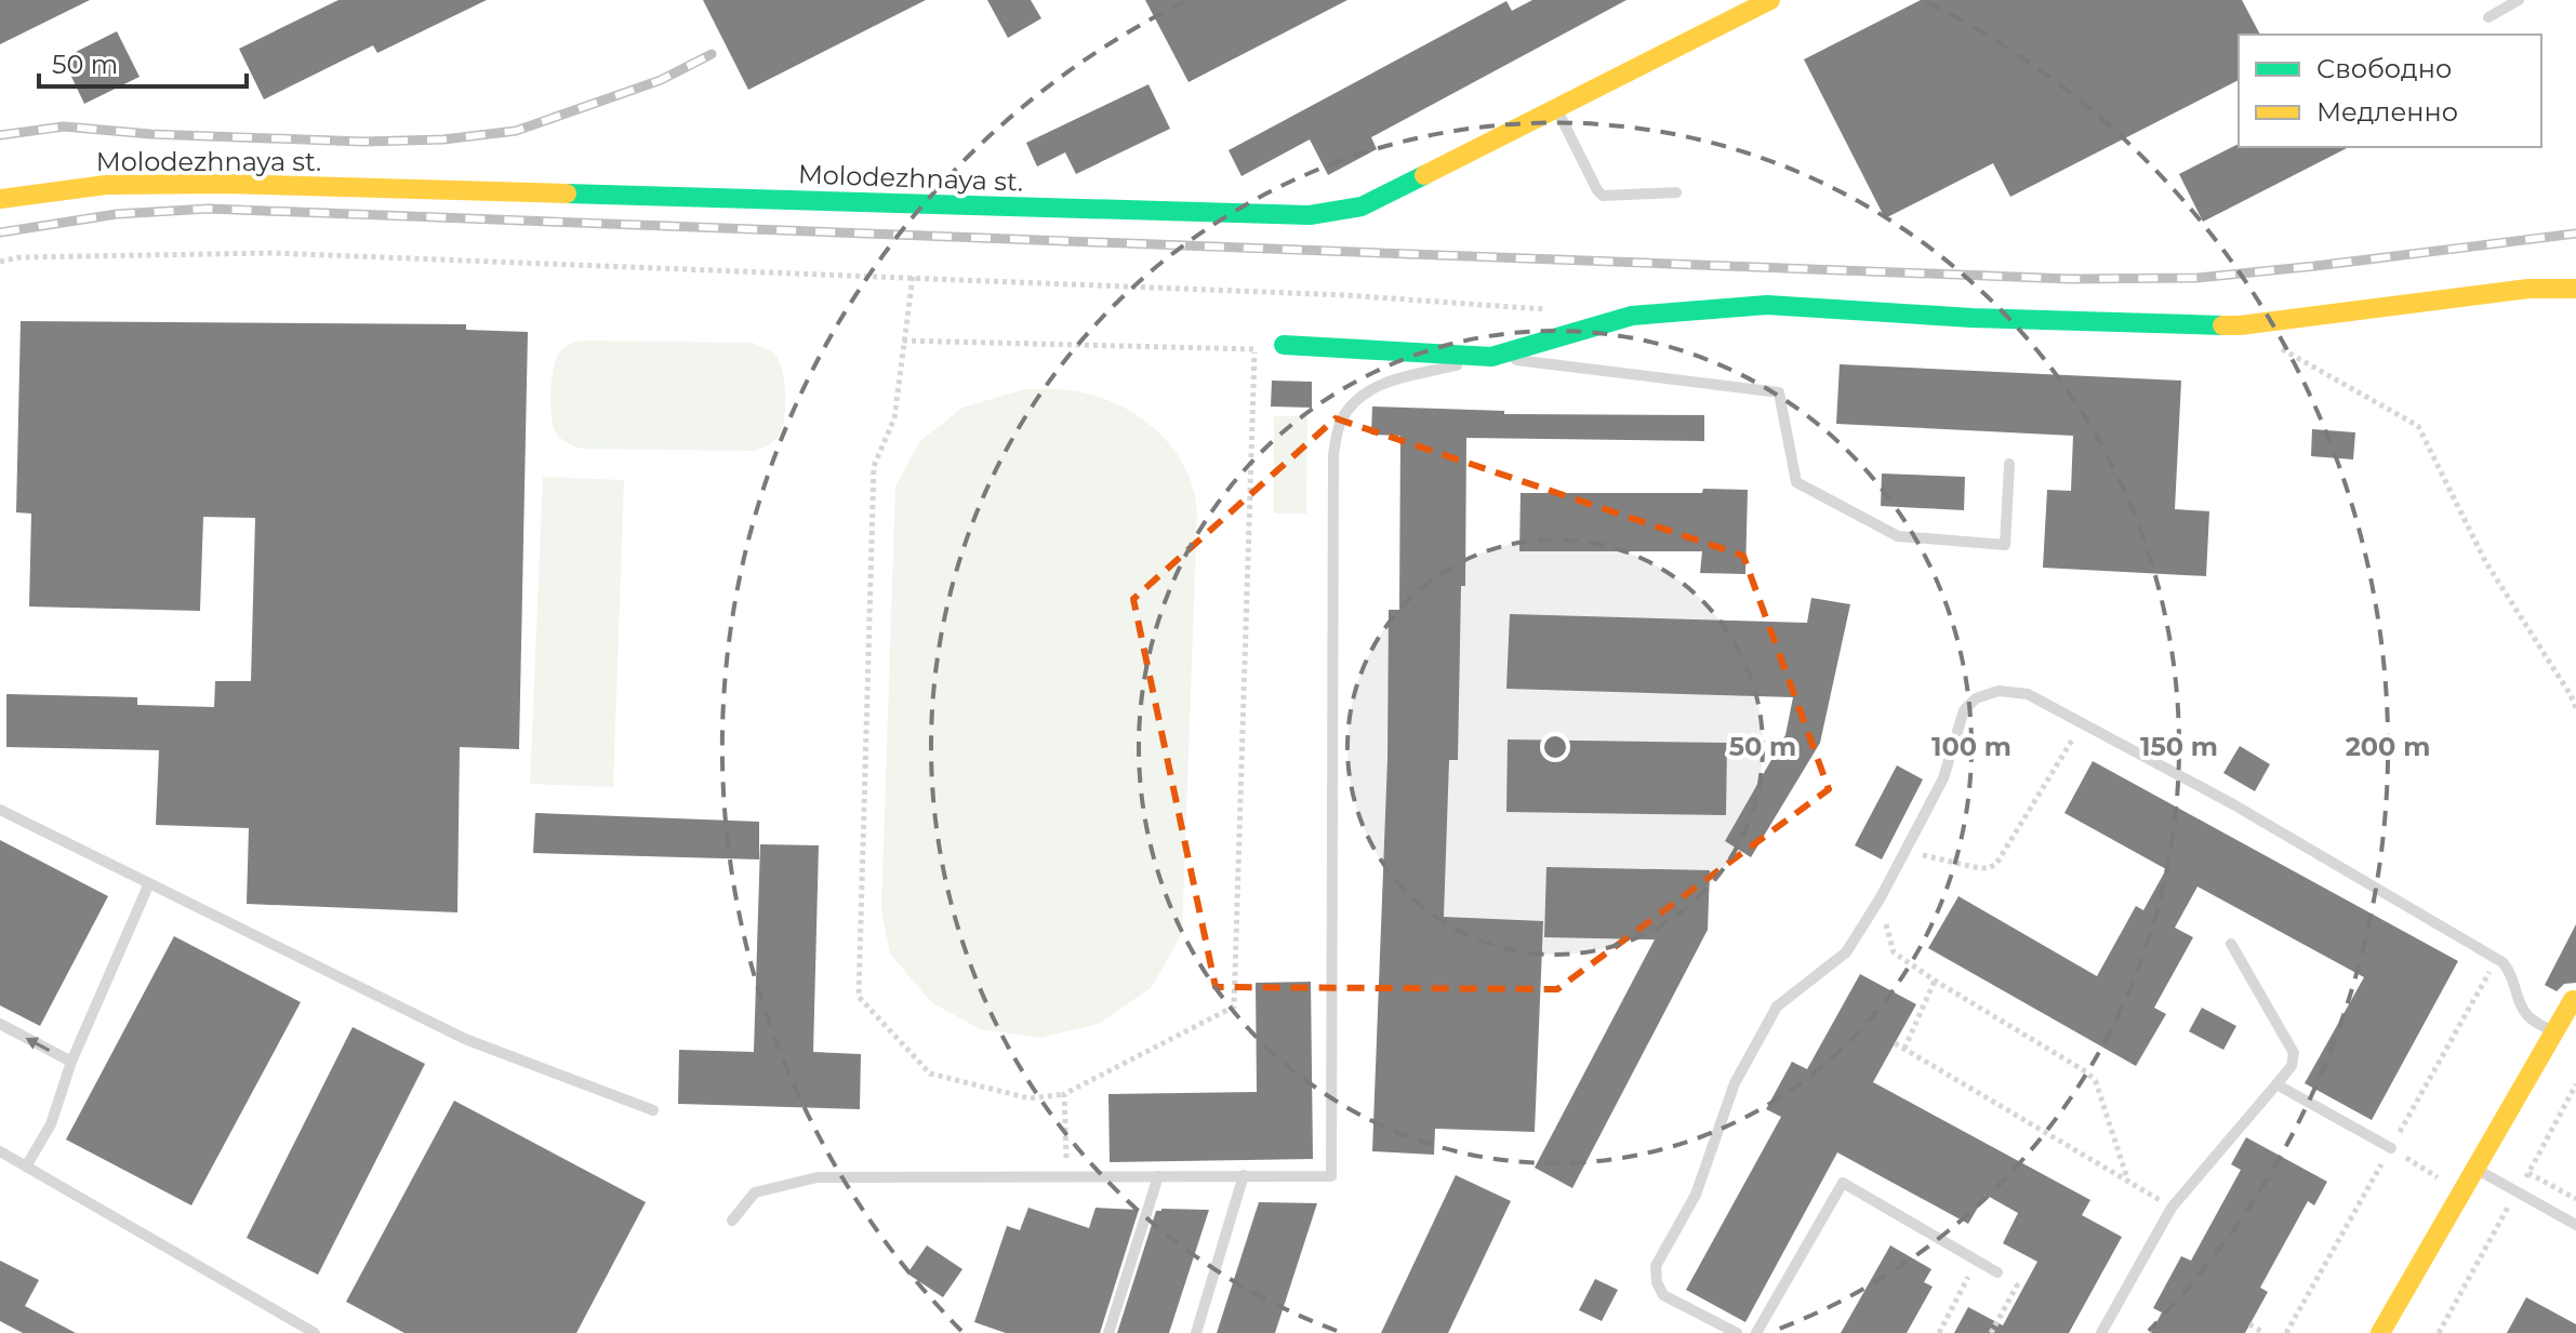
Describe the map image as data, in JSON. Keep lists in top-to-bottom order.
{
  "streets": {
    "main road": ["Molodezhnaya st."]
  },
  "legend": ["Свободно", "Медленно"],
  "scale_bar": "50 m",
  "rings": [
    "50 m",
    "100 m",
    "150 m",
    "200 m"
  ]
}
